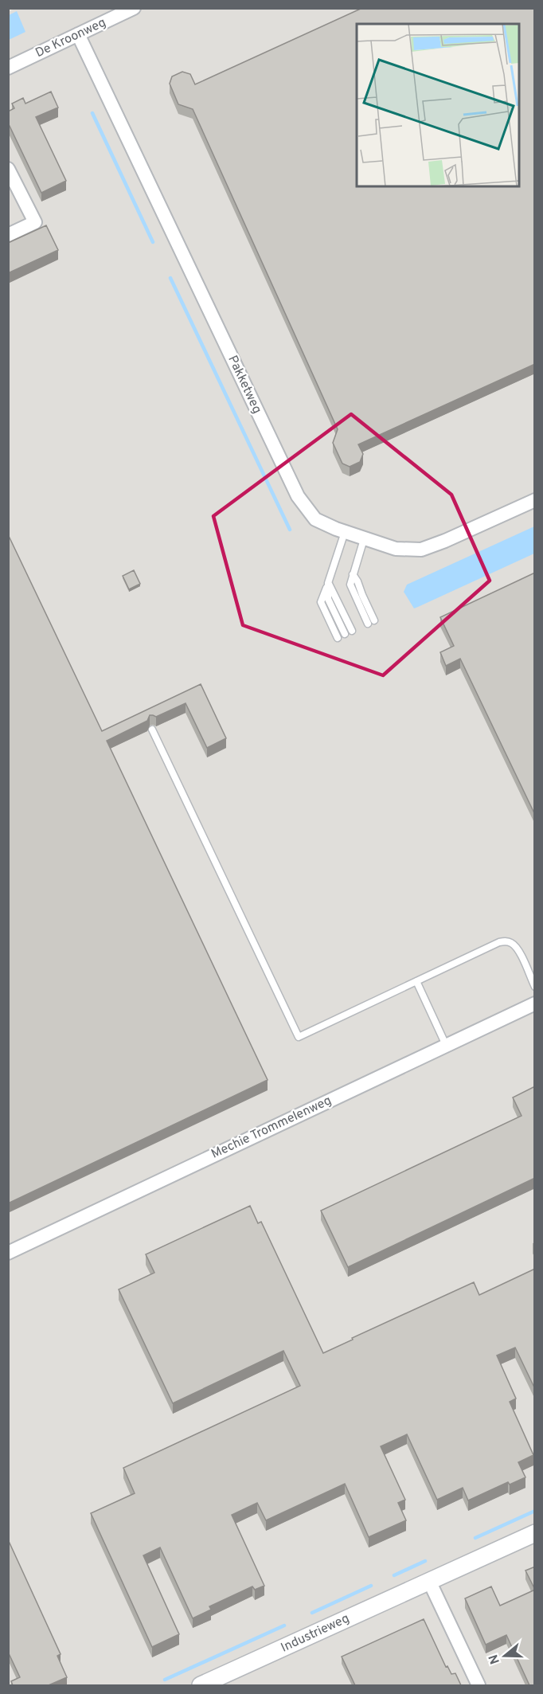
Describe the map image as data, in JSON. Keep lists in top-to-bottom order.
{
  "streets": {
    "street": [
      "De Kroonweg",
      "Pakketweg",
      "Mechie Trommelenweg",
      "Industrieweg"
    ]
  },
  "crossings": [
    ["De Kroonweg", "Pakketweg"]
  ],
  "north": "left"
}
